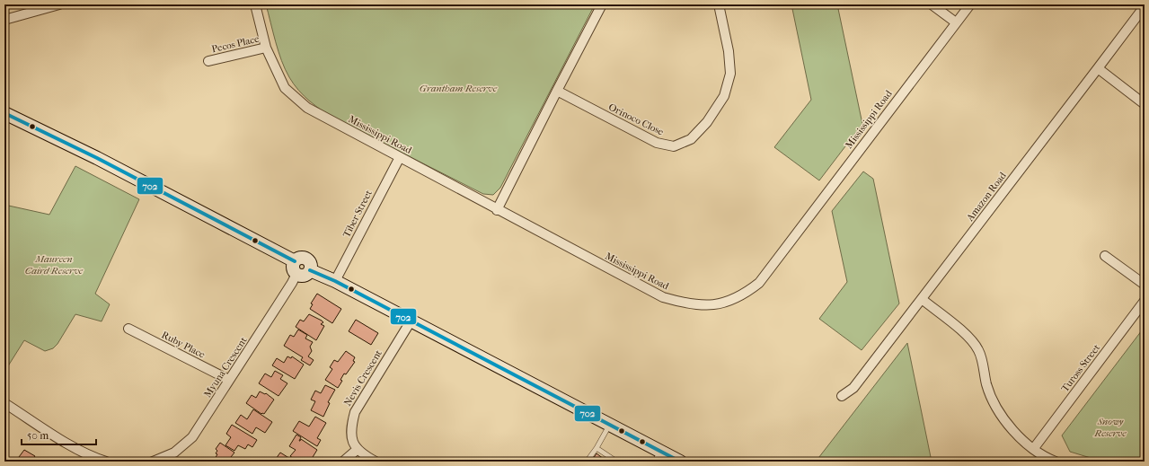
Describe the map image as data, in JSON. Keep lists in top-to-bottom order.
{
  "streets": {
    "street": [
      "Pecos Place",
      "Orinoco Close",
      "Mississippi Road",
      "Amazon Road",
      "Tiber Street",
      "Ruby Place",
      "Myuna Crescent",
      "Tuross Street",
      "Nevis Crescent"
    ]
  },
  "crossings": [
    ["Pecos Place", "Mississippi Road"],
    ["Mississippi Road", "Tiber Street"],
    ["Ruby Place", "Myuna Crescent"]
  ],
  "parks": ["Grantham Reserve", "Maureen Caird Reserve", "Snowy Reserve"],
  "lines": ["transit line 702"],
  "scale_bar": "50 m"
}
